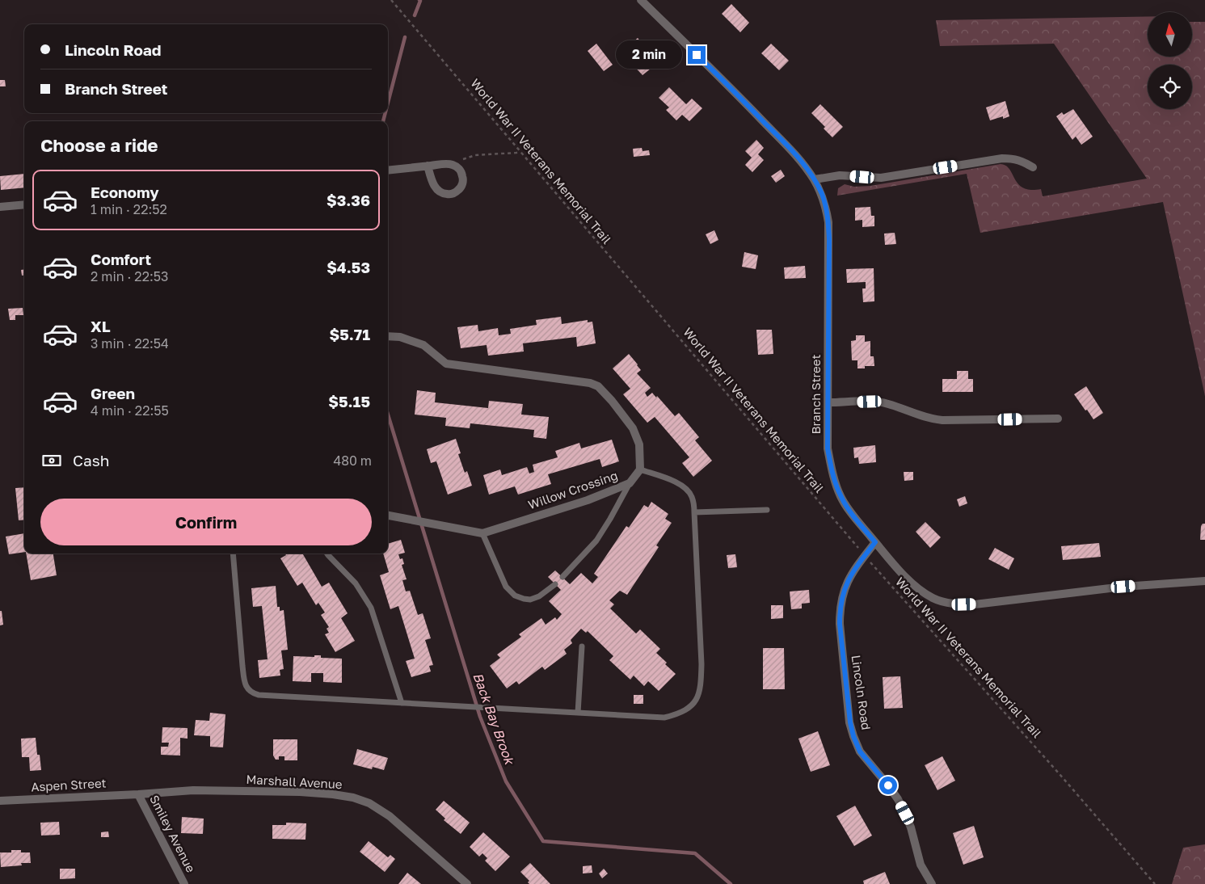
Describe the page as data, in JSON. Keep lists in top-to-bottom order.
{
  "streets": {
    "street": [
      "Branch Street",
      "Willow Crossing",
      "Lincoln Road",
      "Marshall Avenue",
      "Aspen Street",
      "Smiley Avenue"
    ],
    "path": ["World War II Veterans Memorial Trail"]
  },
  "crossings": [
    ["World War II Veterans Memorial Trail", "Lincoln Road"],
    ["Branch Street", "Lincoln Road"],
    ["Marshall Avenue", "Aspen Street"],
    ["Marshall Avenue", "Smiley Avenue"],
    ["Aspen Street", "Smiley Avenue"]
  ],
  "water": ["Back Bay Brook"],
  "north": "top",
  "page": {
    "banner": ["Lincoln Road", "Branch Street"],
    "bubble": "2 min",
    "heading": "Choose a ride",
    "list": [
      {
        "name": "Economy",
        "note": "1 min · 22:52",
        "value": "$3.36"
      },
      {
        "name": "Comfort",
        "note": "2 min · 22:53",
        "value": "$4.53"
      },
      {
        "name": "XL",
        "note": "3 min · 22:54",
        "value": "$5.71"
      },
      {
        "name": "Green",
        "note": "4 min · 22:55",
        "value": "$5.15"
      }
    ],
    "pay": ["Cash", "480 m"],
    "buttons": "Confirm"
  }
}
